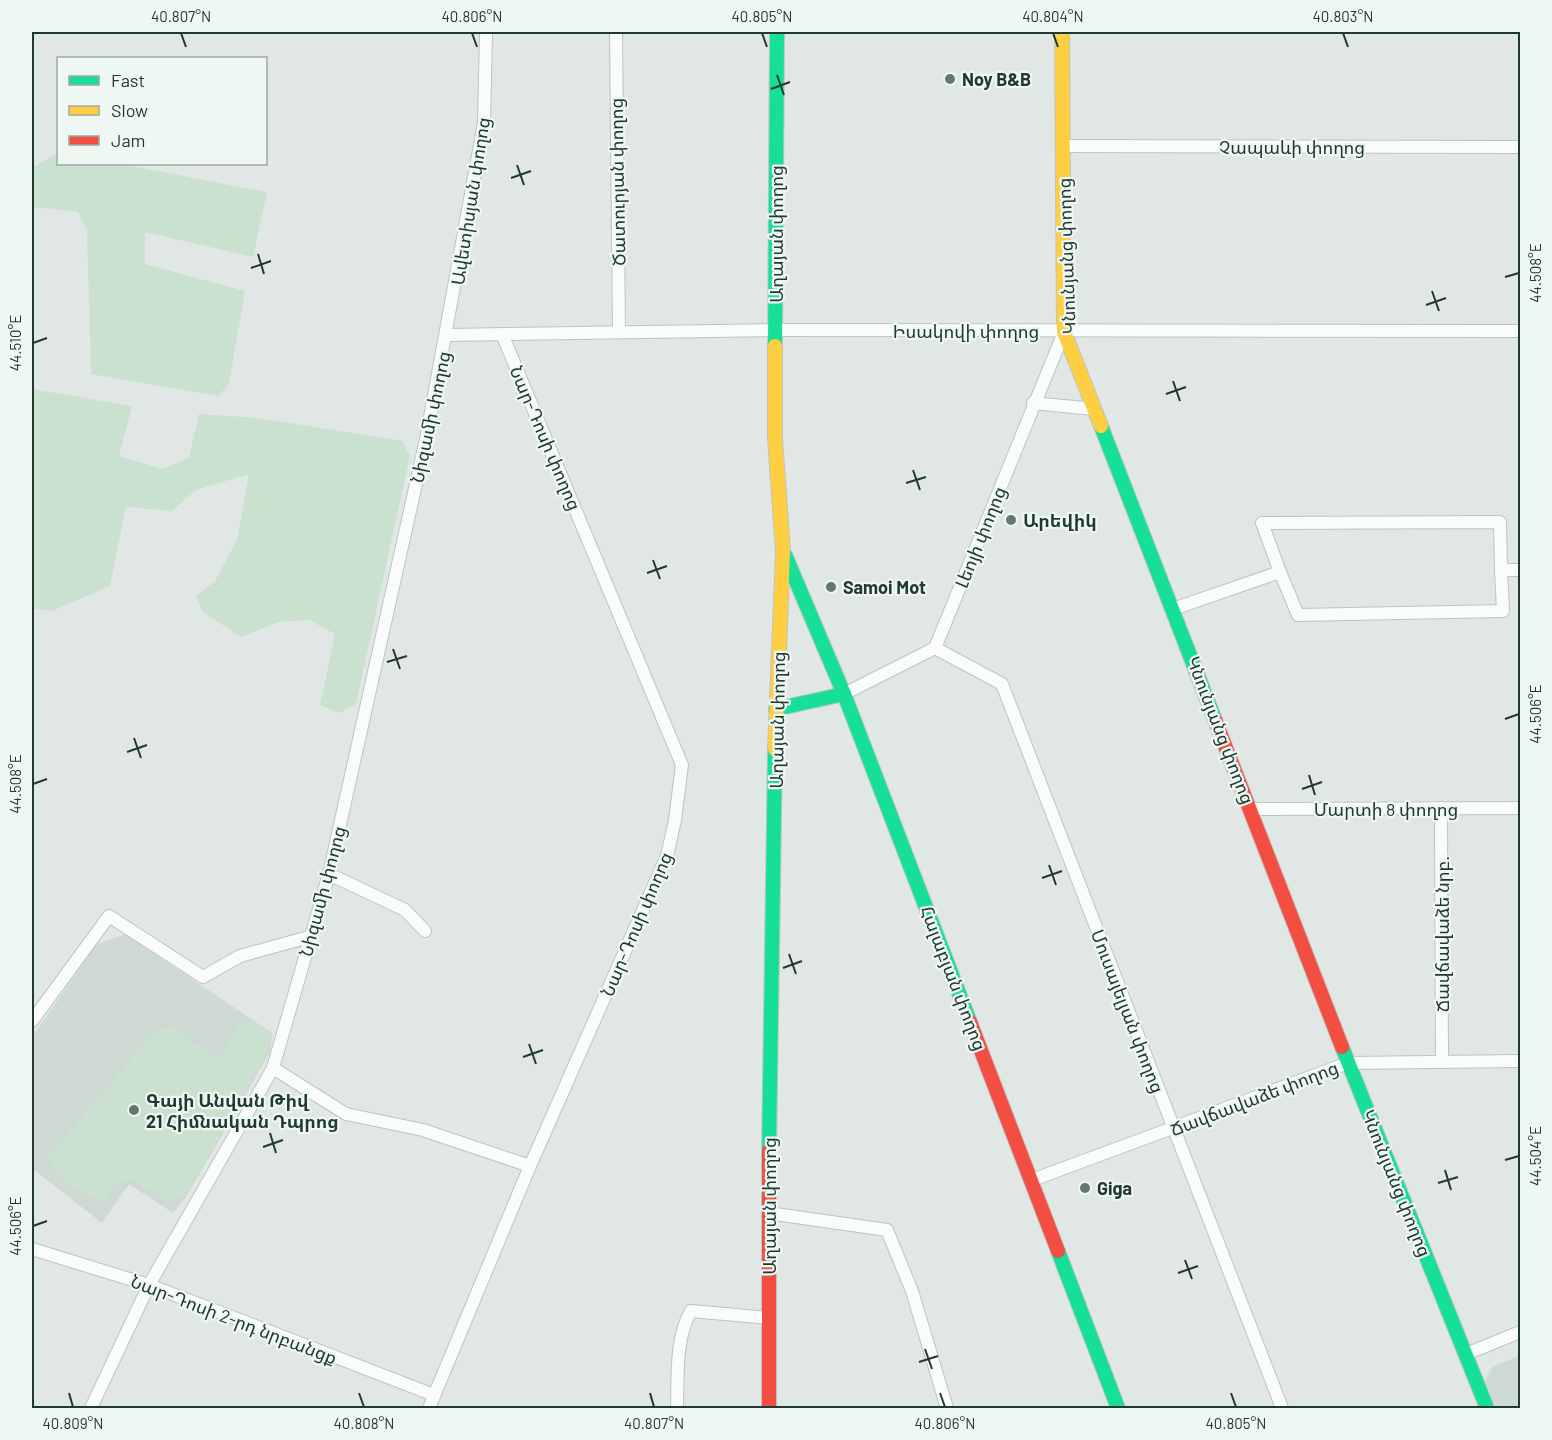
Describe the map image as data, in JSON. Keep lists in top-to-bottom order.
{
  "streets": {
    "street": [
      "Չապաևի փողոց",
      "Ծատուրյան փողոց",
      "Ավետիսյան փողոց",
      "Աղայան փողոց",
      "Կնունյանց փողոց",
      "Իսակովի փողոց",
      "Նիզամի փողոց",
      "Նար-Դոսի փողոց",
      "Լեոյի փողոց",
      "Մարտի 8 փողոց",
      "Ճավճավաձե նրբ.",
      "Հալաբյան փողոց",
      "Մուսայելյան փողոց",
      "Ճավճավաձե փողոց",
      "Նար-Դոսի 2-րդ նրբանցք"
    ]
  },
  "crossings": [
    ["Չապաևի փողոց", "Կնունյանց փողոց"],
    ["Ծատուրյան փողոց", "Իսակովի փողոց"],
    ["Ավետիսյան փողոց", "Իսակովի փողոց"],
    ["Ավետիսյան փողոց", "Նիզամի փողոց"],
    ["Աղայան փողոց", "Իսակովի փողոց"],
    ["Աղայան փողոց", "Հալաբյան փողոց"],
    ["Կնունյանց փողոց", "Իսակովի փողոց"],
    ["Կնունյանց փողոց", "Լեոյի փողոց"],
    ["Կնունյանց փողոց", "Մարտի 8 փողոց"],
    ["Կնունյանց փողոց", "Ճավճավաձե փողոց"],
    ["Իսակովի փողոց", "Նիզամի փողոց"],
    ["Իսակովի փողոց", "Նար-Դոսի փողոց"],
    ["Իսակովի փողոց", "Լեոյի փողոց"],
    ["Նիզամի փողոց", "Նար-Դոսի 2-րդ նրբանցք"],
    ["Նար-Դոսի փողոց", "Նար-Դոսի 2-րդ նրբանցք"],
    ["Լեոյի փողոց", "Մուսայելյան փողոց"],
    ["Մարտի 8 փողոց", "Ճավճավաձե նրբ."],
    ["Ճավճավաձե նրբ.", "Ճավճավաձե փողոց"],
    ["Հալաբյան փողոց", "Ճավճավաձե փողոց"],
    ["Մուսայելյան փողոց", "Ճավճավաձե փողոց"]
  ],
  "places": [
    "Noy B&B",
    "Արեվիկ",
    "Samoi Mot",
    "Գայի Անվան Թիվ 21 Հիմնական Դպրոց",
    "Giga"
  ],
  "legend": ["Fast", "Slow", "Jam"],
  "coordinates": [
    "40.807°N",
    "40.806°N",
    "40.805°N",
    "40.804°N",
    "40.803°N",
    "44.508°E",
    "44.510°E",
    "44.506°E",
    "44.504°E",
    "40.809°N",
    "40.808°N"
  ]
}
